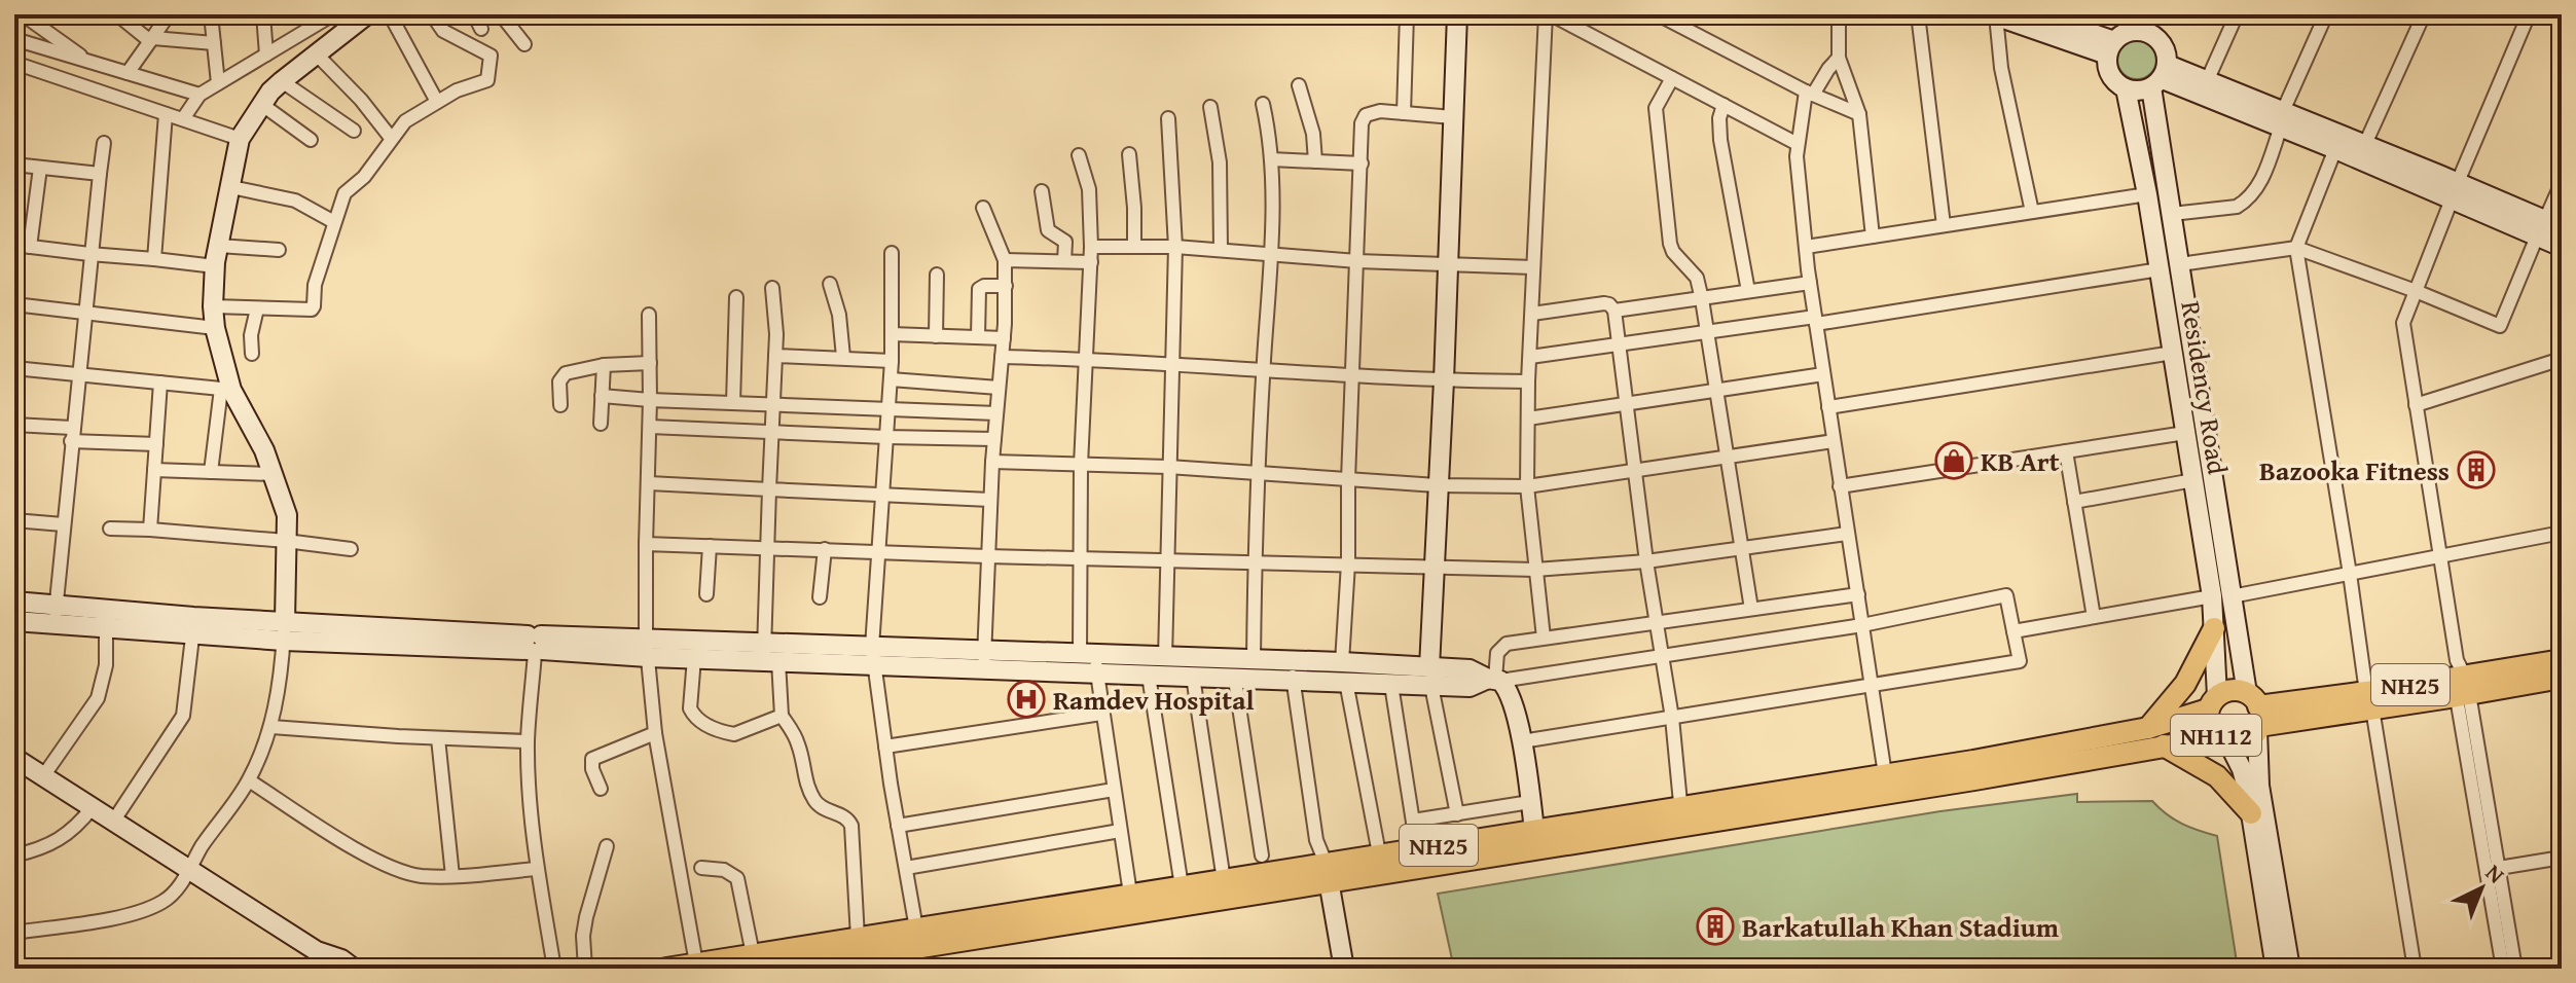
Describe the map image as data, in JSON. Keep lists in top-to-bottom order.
{
  "streets": {
    "main road": ["NH25", "NH112"],
    "street": ["Residency Road"]
  },
  "crossings": [
    ["Residency Road", "NH25"],
    ["Residency Road", "NH112"],
    ["NH25", "NH112"]
  ],
  "places": {
    "shop": ["KB Art"],
    "building": ["Bazooka Fitness", "Barkatullah Khan Stadium"],
    "hospital": ["Ramdev Hospital"]
  },
  "north": "top right"
}
